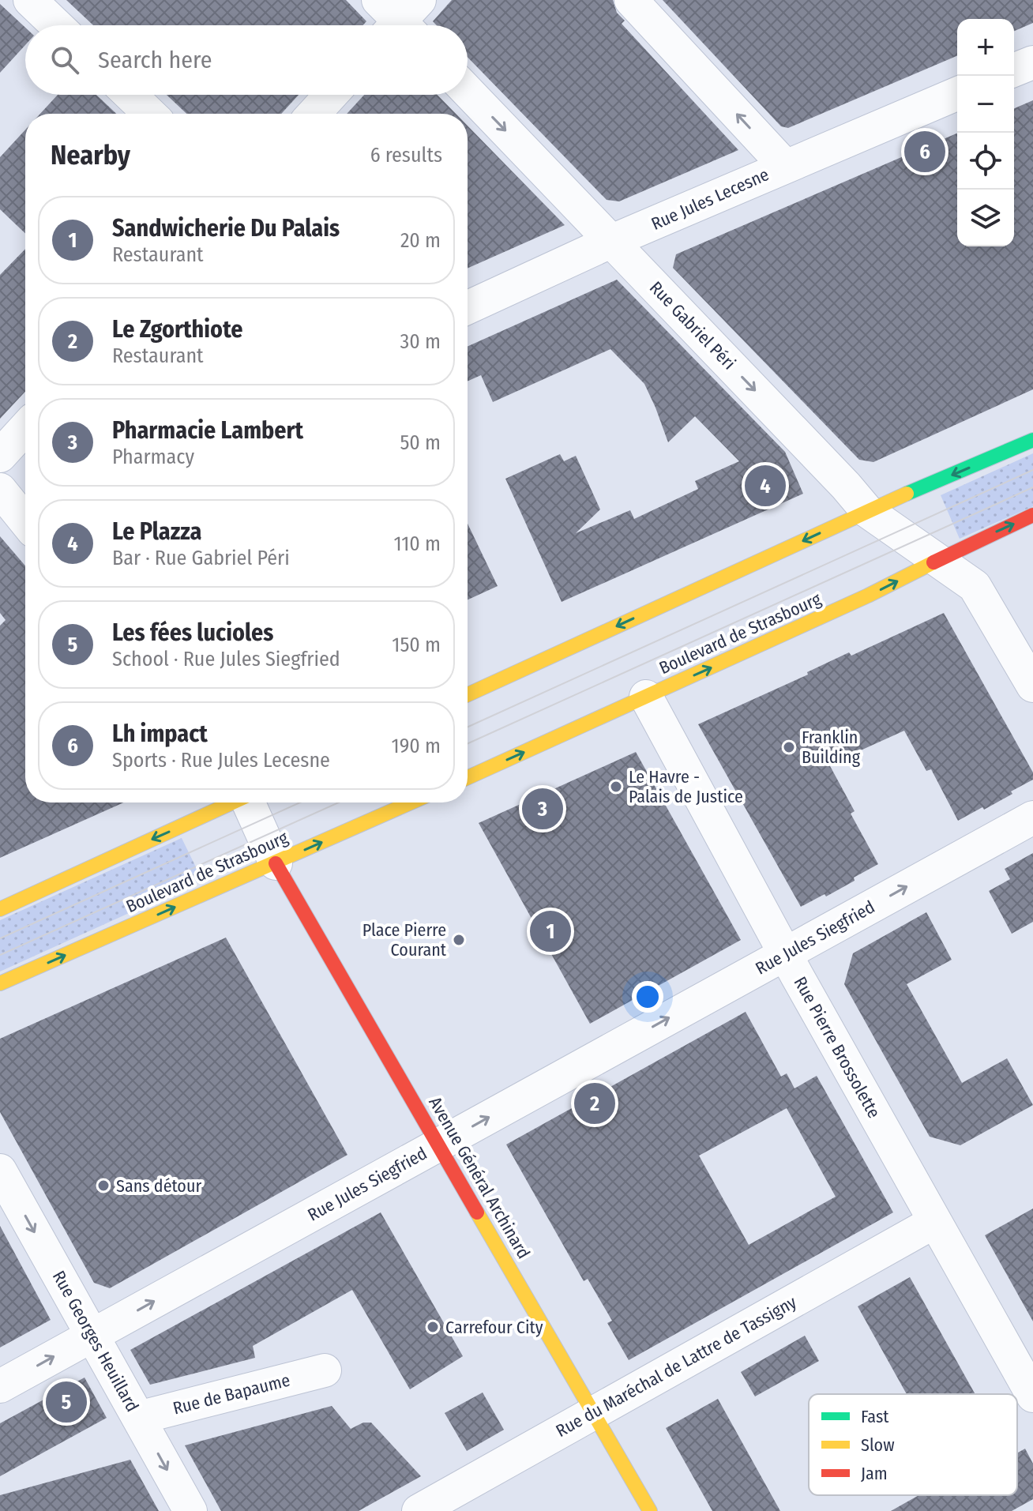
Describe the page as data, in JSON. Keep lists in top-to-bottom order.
{
  "streets": {
    "street": [
      "Rue Jules Lecesne",
      "Rue Gabriel Péri",
      "Boulevard de Strasbourg",
      "Rue Jules Siegfried",
      "Rue Pierre Brossolette",
      "Avenue Général Archinard",
      "Rue Georges Heuillard",
      "Rue du Maréchal de Lattre de Tassigny",
      "Rue de Bapaume"
    ]
  },
  "crossings": [
    ["Rue Jules Lecesne", "Rue Gabriel Péri"],
    ["Rue Gabriel Péri", "Boulevard de Strasbourg"],
    ["Boulevard de Strasbourg", "Rue Pierre Brossolette"],
    ["Boulevard de Strasbourg", "Avenue Général Archinard"],
    ["Rue Jules Siegfried", "Rue Pierre Brossolette"],
    ["Rue Jules Siegfried", "Avenue Général Archinard"],
    ["Rue Jules Siegfried", "Rue Georges Heuillard"],
    ["Rue Pierre Brossolette", "Rue du Maréchal de Lattre de Tassigny"],
    ["Avenue Général Archinard", "Rue du Maréchal de Lattre de Tassigny"],
    ["Rue Georges Heuillard", "Rue de Bapaume"]
  ],
  "one_way": ["Rue Jules Siegfried", "Rue Georges Heuillard"],
  "places": [
    "Franklin Building",
    "Le Havre - Palais de Justice",
    "Place Pierre Courant",
    "Sans détour",
    "Carrefour City"
  ],
  "legend": ["Fast", "Slow", "Jam"],
  "page": {
    "map_buttons": ["+", "−"],
    "search": "Search here",
    "heading": ["Nearby", "6 results"],
    "pins": [
      "6",
      "4",
      "3",
      "1",
      "2",
      "5"
    ],
    "list": [
      {
        "mark": "1",
        "name": "Sandwicherie Du Palais",
        "note": "Restaurant",
        "value": "20 m"
      },
      {
        "mark": "2",
        "name": "Le Zgorthiote",
        "note": "Restaurant",
        "value": "30 m"
      },
      {
        "mark": "3",
        "name": "Pharmacie Lambert",
        "note": "Pharmacy",
        "value": "50 m"
      },
      {
        "mark": "4",
        "name": "Le Plazza",
        "note": "Bar · Rue Gabriel Péri",
        "value": "110 m"
      },
      {
        "mark": "5",
        "name": "Les fées lucioles",
        "note": "School · Rue Jules Siegfried",
        "value": "150 m"
      },
      {
        "mark": "6",
        "name": "Lh impact",
        "note": "Sports · Rue Jules Lecesne",
        "value": "190 m"
      }
    ]
  }
}
